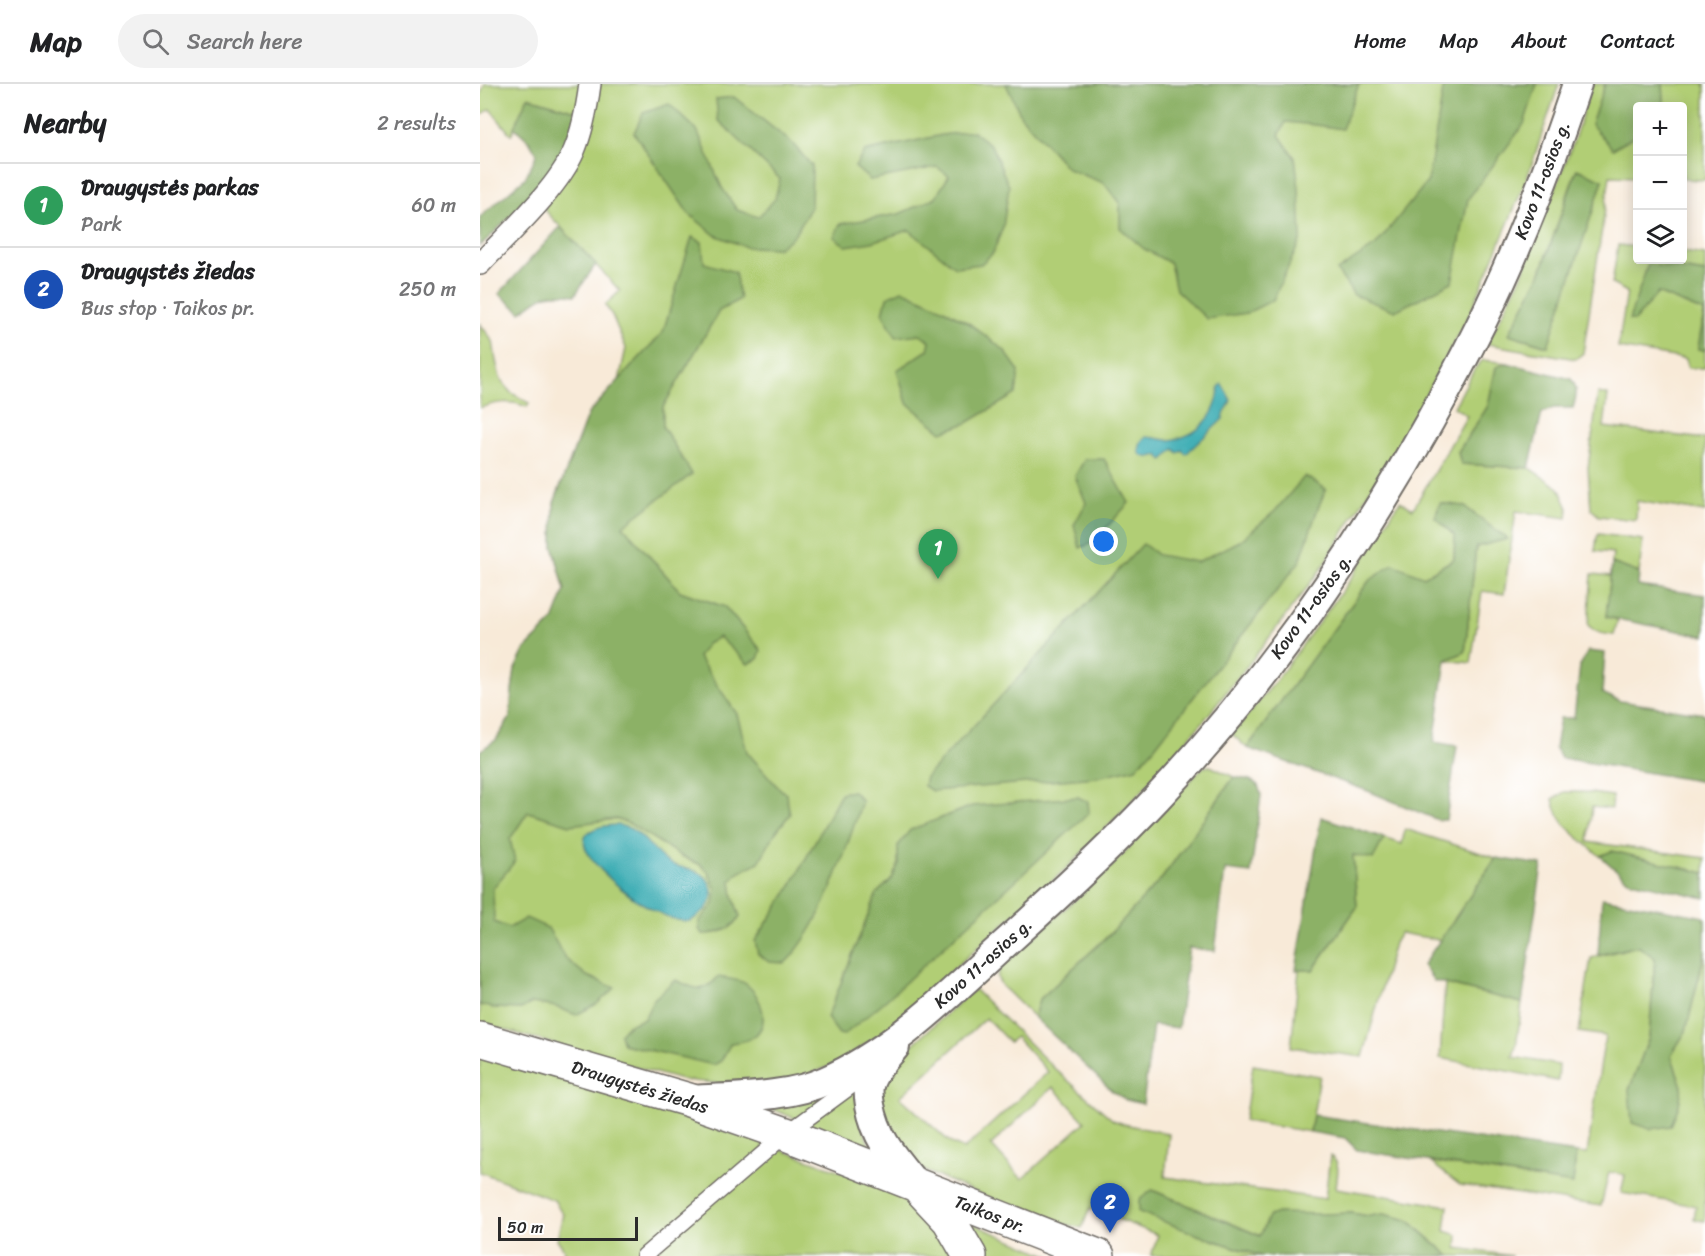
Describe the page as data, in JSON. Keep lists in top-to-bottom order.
{
  "streets": {
    "main road": ["Kovo 11-osios g.", "Draugystės žiedas", "Taikos pr."]
  },
  "crossings": [
    ["Kovo 11-osios g.", "Draugystės žiedas"],
    ["Draugystės žiedas", "Taikos pr."]
  ],
  "scale_bar": "50 m",
  "page": {
    "header": "Map",
    "search": "Search here",
    "nav": [
      "Home",
      "Map",
      "About",
      "Contact"
    ],
    "heading": ["Nearby", "2 results"],
    "map_buttons": ["+", "−"],
    "list": [
      {
        "mark": "1",
        "name": "Draugystės parkas",
        "note": "Park",
        "value": "60 m"
      },
      {
        "mark": "2",
        "name": "Draugystės žiedas",
        "note": "Bus stop · Taikos pr.",
        "value": "250 m"
      }
    ],
    "pins": ["1", "2"],
    "scale": "50 m"
  }
}
